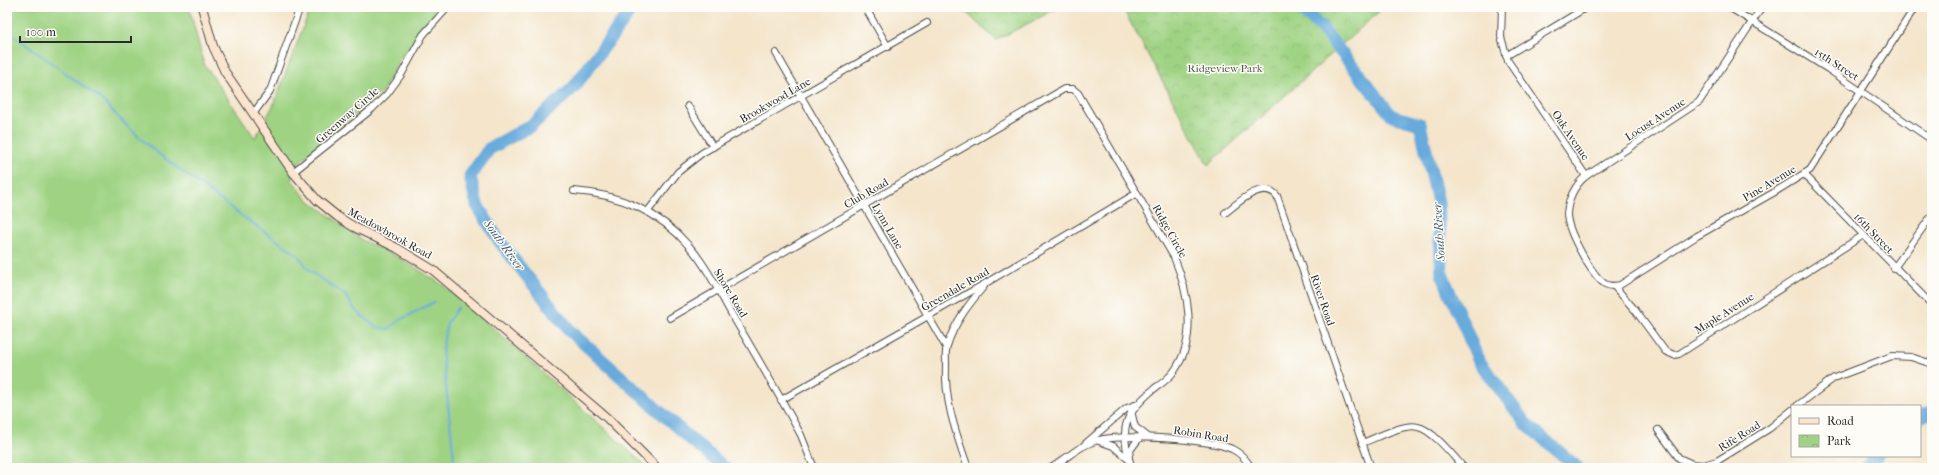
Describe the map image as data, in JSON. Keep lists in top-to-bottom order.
{
  "streets": {
    "street": [
      "15th Street",
      "Brookwood Lane",
      "Greenway Circle",
      "Locust Avenue",
      "Oak Avenue",
      "Pine Avenue",
      "Club Road",
      "Lynn Lane",
      "Ridge Circle",
      "Meadowbrook Road",
      "16th Street",
      "Greendale Road",
      "Shore Road",
      "River Road",
      "Maple Avenue",
      "Robin Road",
      "Rife Road"
    ]
  },
  "crossings": [
    ["15th Street", "Locust Avenue"],
    ["15th Street", "Pine Avenue"],
    ["Brookwood Lane", "Lynn Lane"],
    ["Brookwood Lane", "Shore Road"],
    ["Greenway Circle", "Meadowbrook Road"],
    ["Locust Avenue", "Oak Avenue"],
    ["Oak Avenue", "Pine Avenue"],
    ["Oak Avenue", "Maple Avenue"],
    ["Pine Avenue", "16th Street"],
    ["Pine Avenue", "Maple Avenue"],
    ["Club Road", "Lynn Lane"],
    ["Club Road", "Ridge Circle"],
    ["Club Road", "Shore Road"],
    ["Lynn Lane", "Greendale Road"],
    ["Ridge Circle", "Greendale Road"],
    ["Ridge Circle", "Robin Road"],
    ["16th Street", "Maple Avenue"],
    ["Greendale Road", "Shore Road"]
  ],
  "water": ["South River"],
  "parks": ["Ridgeview Park"],
  "legend": ["Road", "Park"],
  "scale_bar": "100 m"
}
